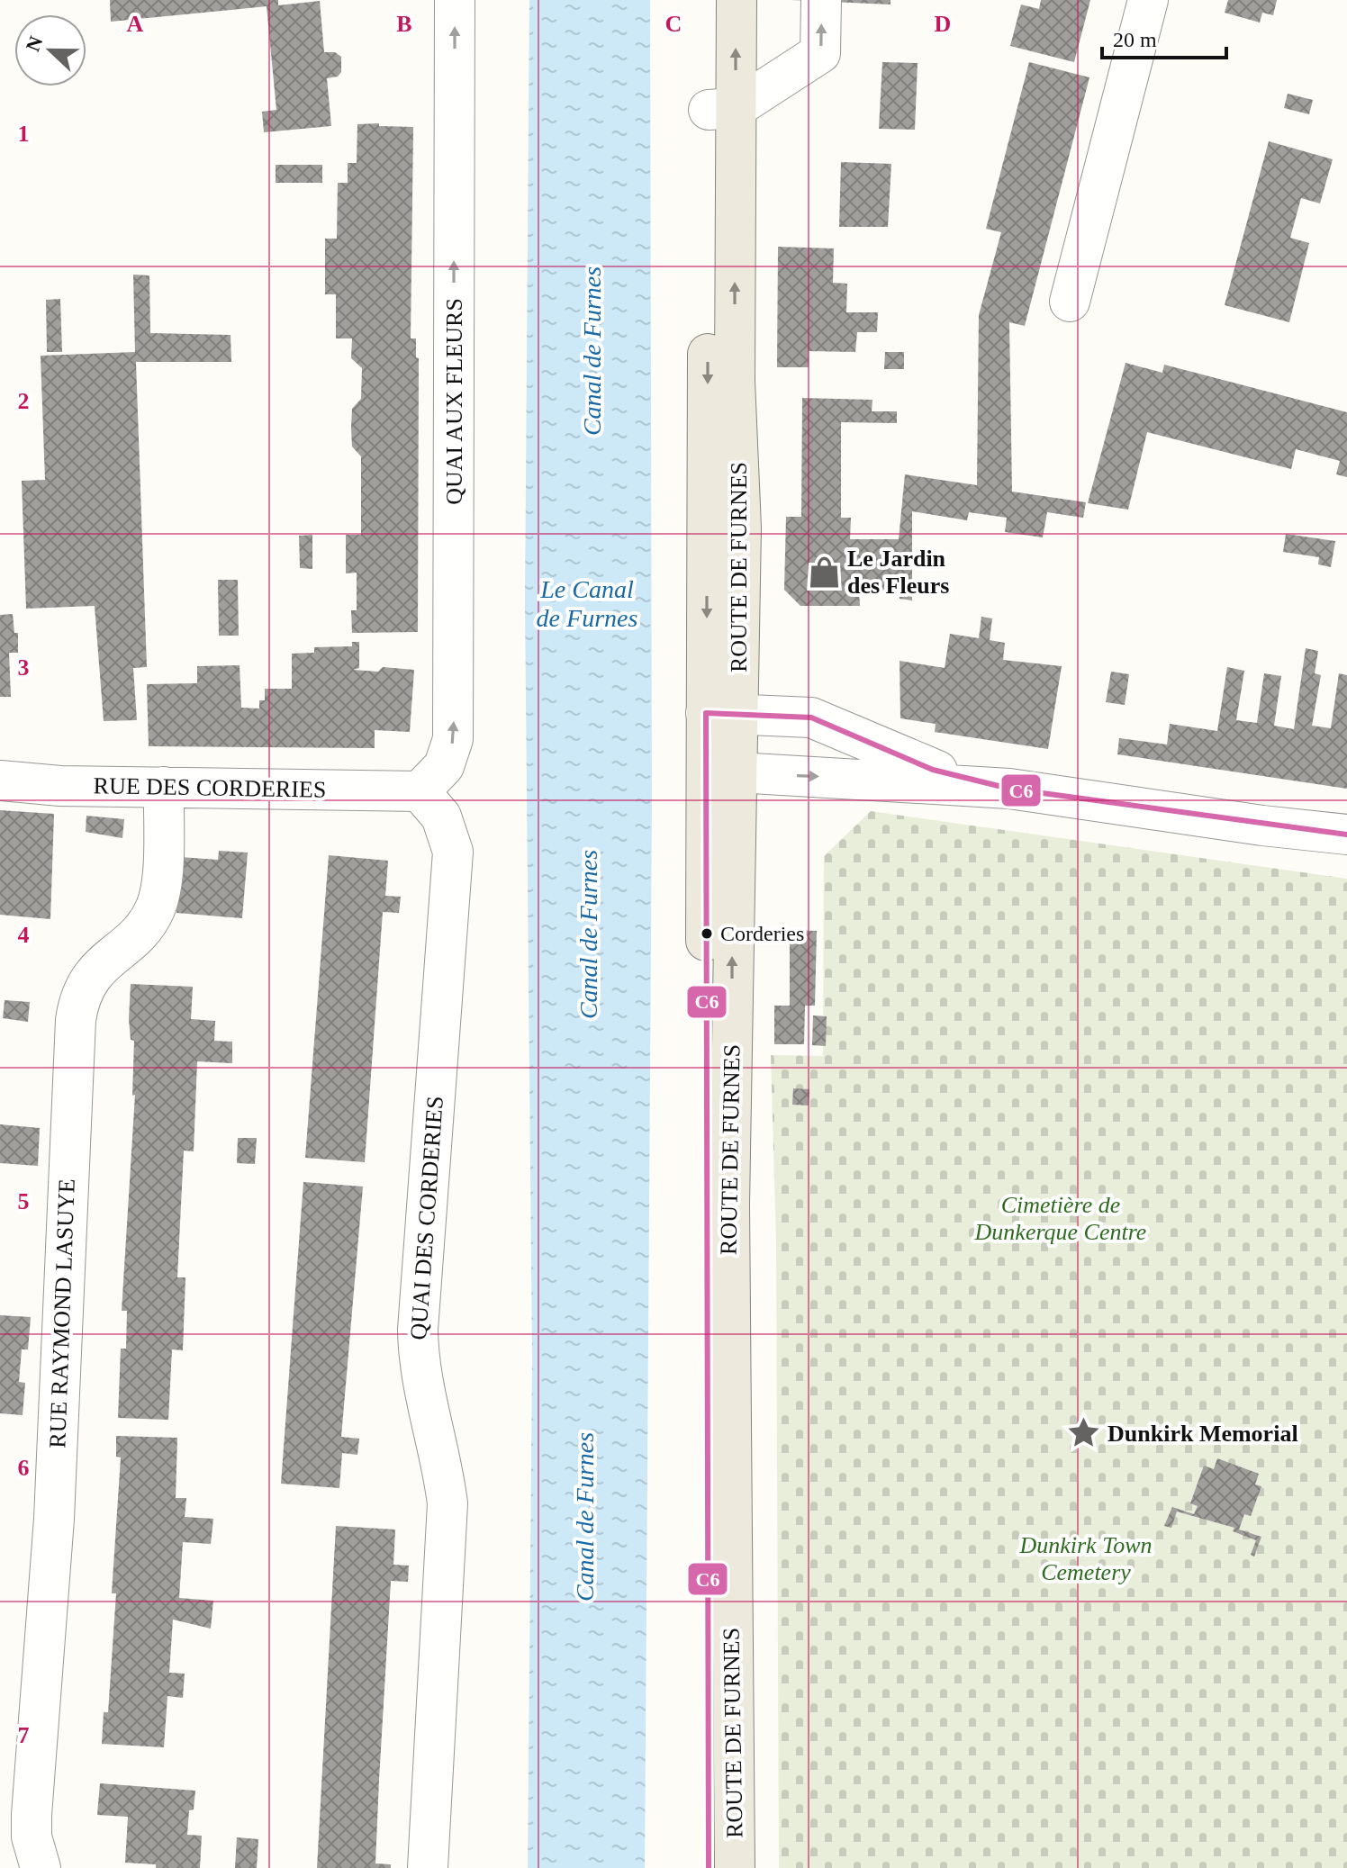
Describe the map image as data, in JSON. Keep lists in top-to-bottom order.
{
  "streets": {
    "main road": ["ROUTE DE FURNES"],
    "street": [
      "QUAI AUX FLEURS",
      "RUE DES CORDERIES",
      "QUAI DES CORDERIES",
      "RUE RAYMOND LASUYE"
    ]
  },
  "crossings": [
    ["QUAI AUX FLEURS", "RUE DES CORDERIES"],
    ["QUAI AUX FLEURS", "QUAI DES CORDERIES"],
    ["RUE DES CORDERIES", "QUAI DES CORDERIES"],
    ["RUE DES CORDERIES", "RUE RAYMOND LASUYE"]
  ],
  "one_way": ["QUAI AUX FLEURS"],
  "water": ["Canal de Furnes", "Le Canal de Furnes"],
  "parks": ["Cimetière de Dunkerque Centre", "Dunkirk Town Cemetery"],
  "places": {
    "shop": ["Le Jardin des Fleurs"],
    "other": ["Corderies"],
    "place": ["Dunkirk Memorial"]
  },
  "lines": ["transit line C6"],
  "scale_bar": "20 m",
  "north": "left",
  "grid": {
    "columns": [
      "A",
      "B",
      "C",
      "D"
    ],
    "rows": [
      "1",
      "2",
      "3",
      "4",
      "5",
      "6",
      "7"
    ]
  }
}
